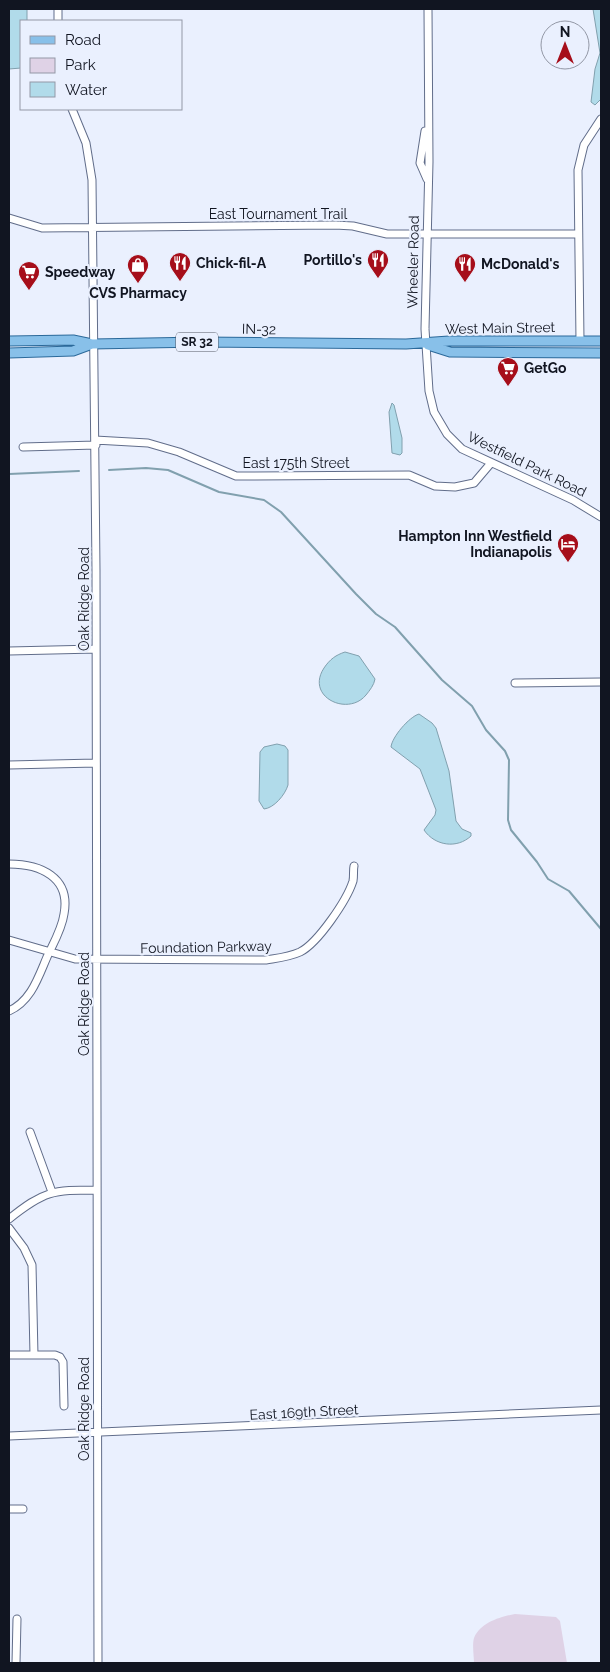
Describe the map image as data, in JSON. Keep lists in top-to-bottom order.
{
  "streets": {
    "main road": ["West Main Street", "IN-32", "SR 32"],
    "street": [
      "East Tournament Trail",
      "Wheeler Road",
      "East 175th Street",
      "Westfield Park Road",
      "Oak Ridge Road",
      "Foundation Parkway",
      "East 169th Street"
    ]
  },
  "crossings": [
    ["East Tournament Trail", "Wheeler Road"],
    ["East Tournament Trail", "Oak Ridge Road"],
    ["Wheeler Road", "West Main Street"],
    ["Wheeler Road", "IN-32"],
    ["Wheeler Road", "Westfield Park Road"],
    ["West Main Street", "IN-32"],
    ["West Main Street", "Westfield Park Road"],
    ["IN-32", "Westfield Park Road"],
    ["IN-32", "Oak Ridge Road"],
    ["East 175th Street", "Westfield Park Road"],
    ["East 175th Street", "Oak Ridge Road"],
    ["Oak Ridge Road", "Foundation Parkway"],
    ["Oak Ridge Road", "East 169th Street"]
  ],
  "places": {
    "restaurant": ["Portillo's", "Chick-fil-A", "McDonald's"],
    "shop": ["CVS Pharmacy"],
    "supermarket": ["Speedway", "GetGo"],
    "hotel": ["Hampton Inn Westfield Indianapolis"]
  },
  "legend": ["Road", "Park", "Water"],
  "north": "top"
}
